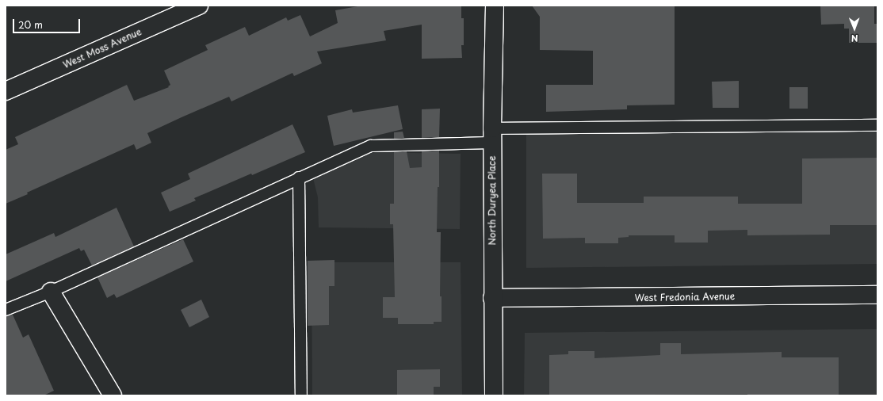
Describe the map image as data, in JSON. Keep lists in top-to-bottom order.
{
  "streets": {
    "street": ["West Moss Avenue", "North Duryea Place", "West Fredonia Avenue"]
  },
  "crossings": [
    ["North Duryea Place", "West Fredonia Avenue"]
  ],
  "scale_bar": "20 m",
  "north": "bottom"
}
